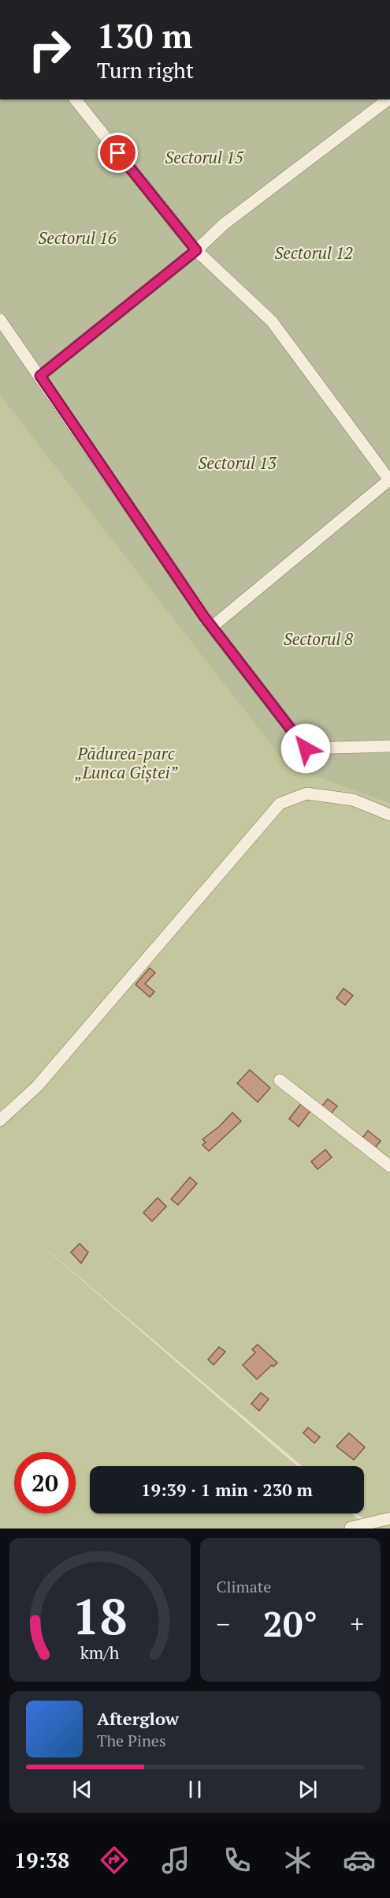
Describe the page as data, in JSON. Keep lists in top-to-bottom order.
{
  "parks": [
    "Sectorul 15",
    "Sectorul 16",
    "Sectorul 12",
    "Sectorul 13",
    "Sectorul 8",
    "Pădurea-parc „Lunca Gîștei”"
  ],
  "page": {
    "turn": ["130 m", "Turn right"],
    "limit": "20",
    "trip": "19:39 · 1 min · 230 m",
    "tile": "Climate",
    "heat": ["−", "20°", "+"],
    "song": ["Afterglow", "The Pines"],
    "tabs": "19:38",
    "gauge": ["18", "km/h"]
  }
}
